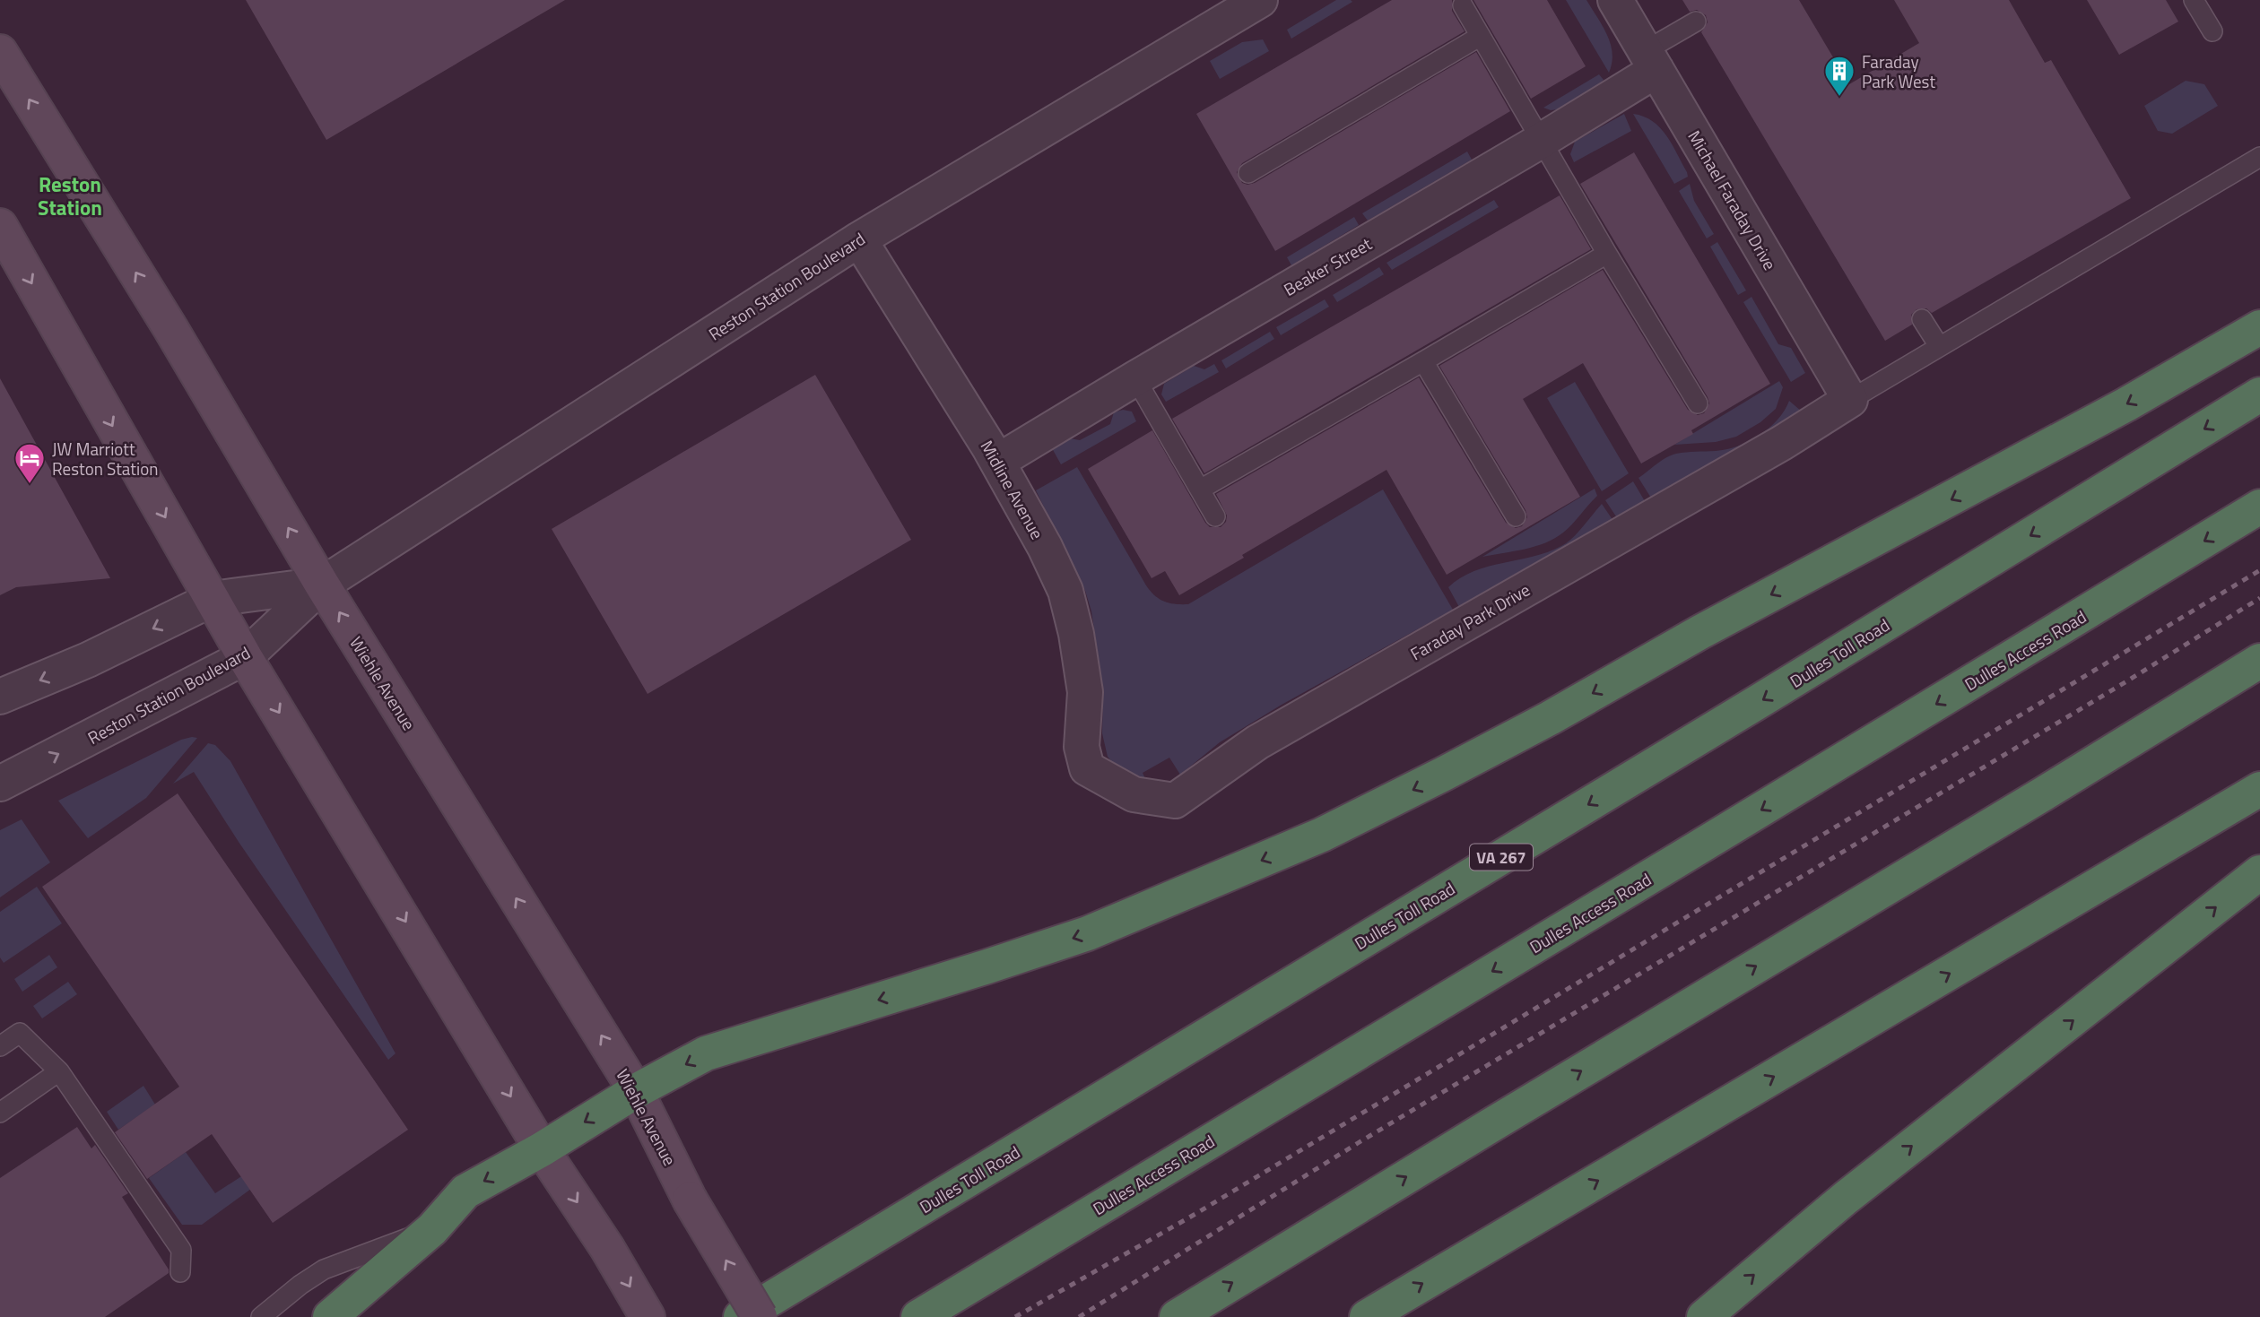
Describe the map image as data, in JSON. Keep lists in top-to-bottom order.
{
  "streets": {
    "highway": ["Dulles Access Road", "Dulles Toll Road", "VA 267"],
    "main road": ["Wiehle Avenue"],
    "street": [
      "Michael Faraday Drive",
      "Beaker Street",
      "Reston Station Boulevard",
      "Midline Avenue",
      "Faraday Park Drive"
    ]
  },
  "crossings": [
    ["Michael Faraday Drive", "Beaker Street"],
    ["Michael Faraday Drive", "Faraday Park Drive"],
    ["Beaker Street", "Midline Avenue"],
    ["Reston Station Boulevard", "Midline Avenue"],
    ["Reston Station Boulevard", "Wiehle Avenue"],
    ["Midline Avenue", "Faraday Park Drive"]
  ],
  "districts": ["Reston Station"],
  "places": {
    "building": ["Faraday Park West"],
    "hotel": ["JW Marriott Reston Station"]
  }
}
